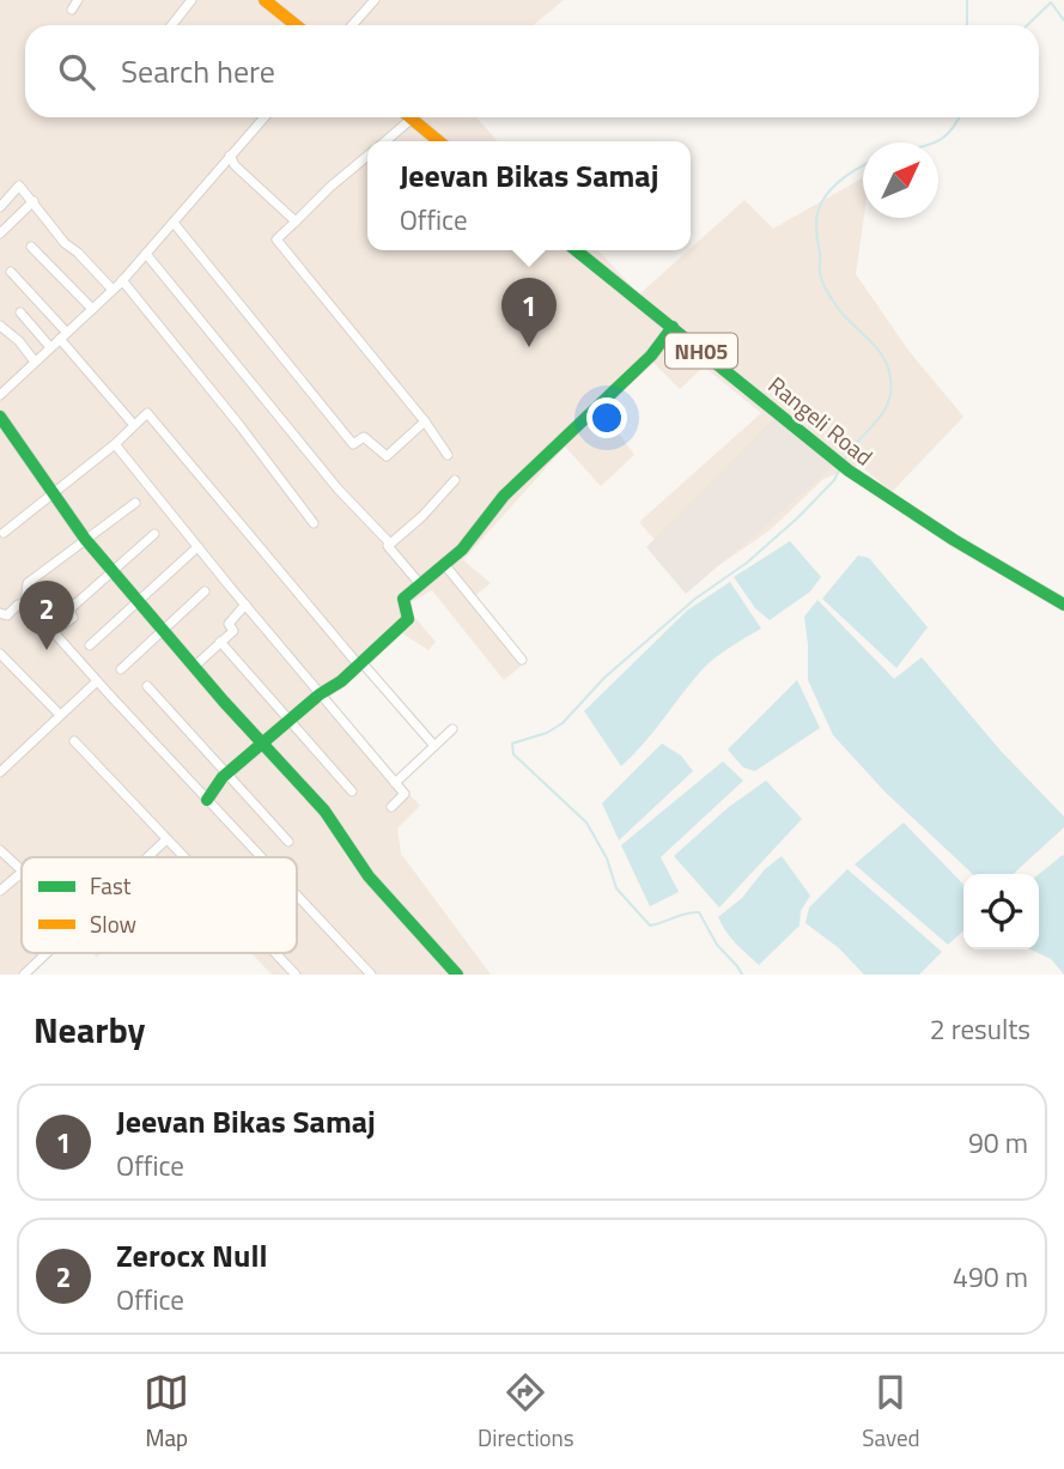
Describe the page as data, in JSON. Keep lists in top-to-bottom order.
{
  "streets": {
    "street": ["NH05", "Rangeli Road"]
  },
  "legend": ["Fast", "Slow"],
  "north": "top right",
  "page": {
    "search": "Search here",
    "popup": ["Jeevan Bikas Samaj", "Office"],
    "pins": ["1", "2"],
    "heading": ["Nearby", "2 results"],
    "list": [
      {
        "mark": "1",
        "name": "Jeevan Bikas Samaj",
        "note": "Office",
        "value": "90 m"
      },
      {
        "mark": "2",
        "name": "Zerocx Null",
        "note": "Office",
        "value": "490 m"
      }
    ],
    "nav": ["Map", "Directions", "Saved"]
  }
}
